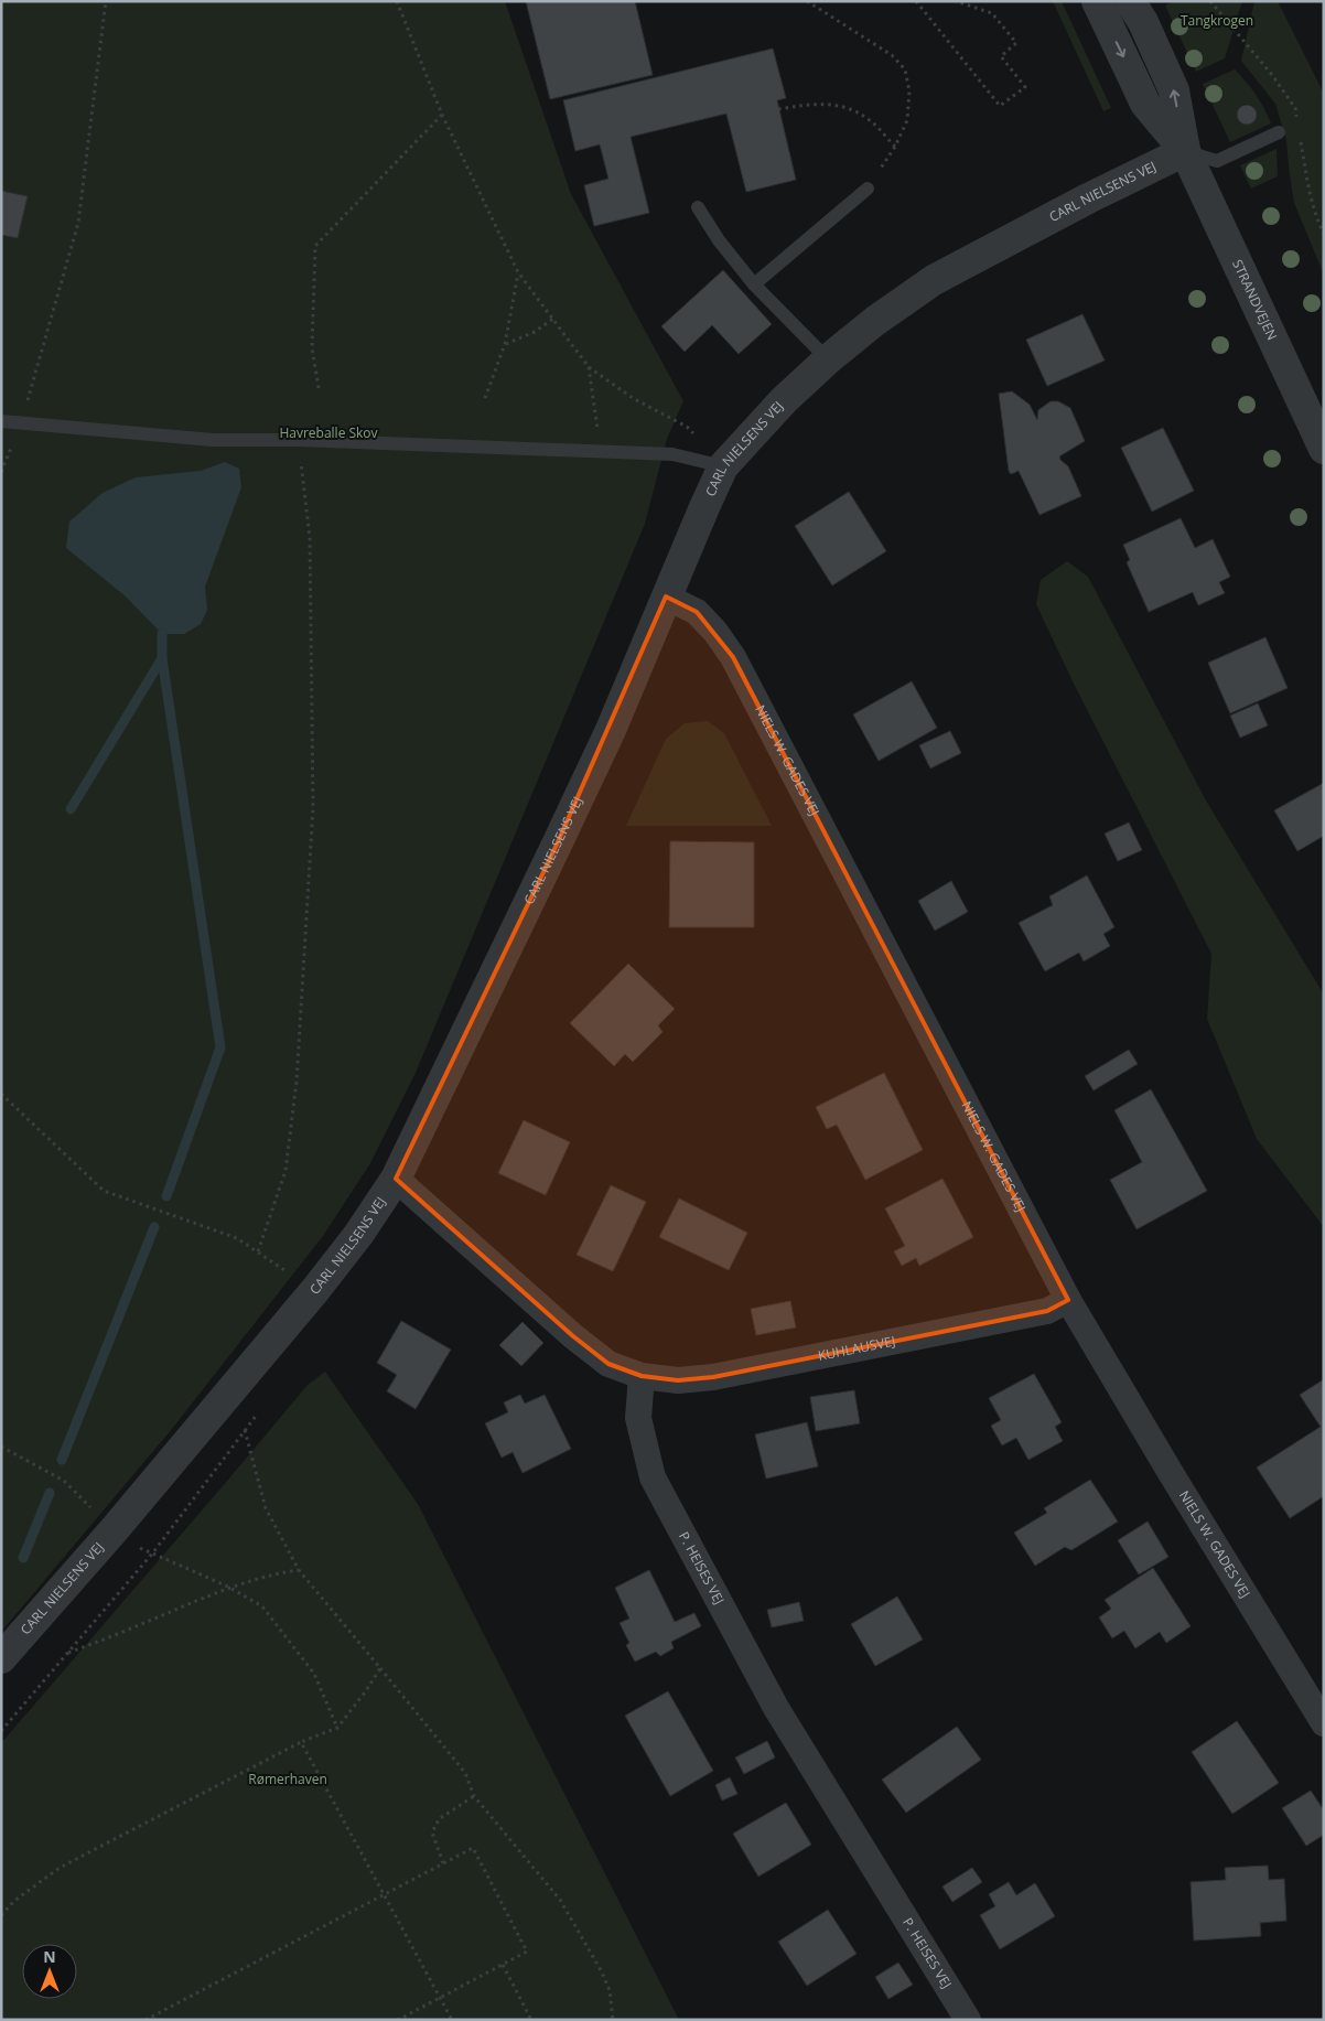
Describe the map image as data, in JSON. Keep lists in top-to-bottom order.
{
  "streets": {
    "street": [
      "CARL NIELSENS VEJ",
      "STRANDVEJEN",
      "NIELS W. GADES VEJ",
      "KUHLAUSVEJ",
      "P. HEISES VEJ"
    ]
  },
  "crossings": [
    ["CARL NIELSENS VEJ", "STRANDVEJEN"],
    ["CARL NIELSENS VEJ", "NIELS W. GADES VEJ"],
    ["NIELS W. GADES VEJ", "KUHLAUSVEJ"],
    ["KUHLAUSVEJ", "P. HEISES VEJ"]
  ],
  "parks": ["Tangkrogen", "Havreballe Skov", "Rømerhaven"],
  "north": "top"
}
